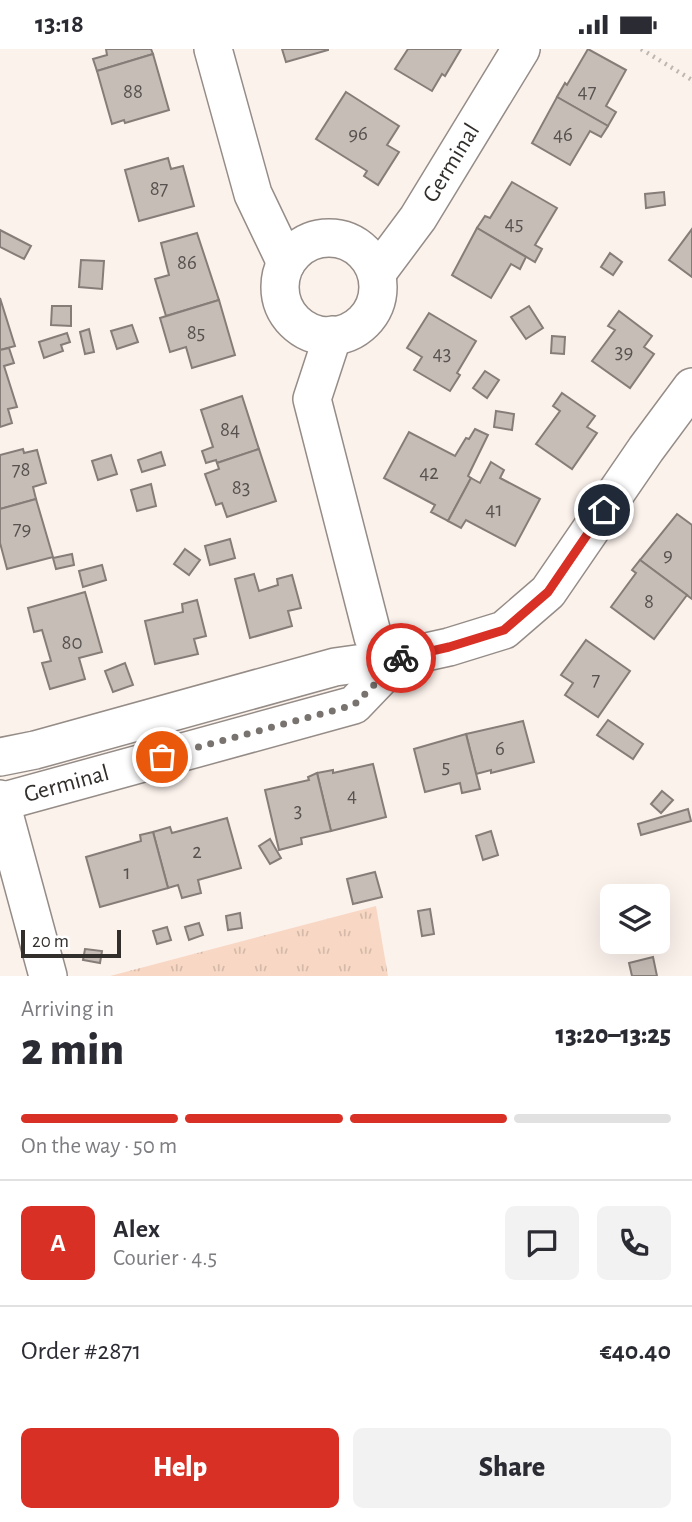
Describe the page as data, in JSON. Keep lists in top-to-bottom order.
{
  "streets": {
    "street": ["Germinal"]
  },
  "house_numbers": [
    "88",
    "47",
    "96",
    "46",
    "87",
    "45",
    "86",
    "85",
    "39",
    "43",
    "84",
    "78",
    "42",
    "83",
    "41",
    "79",
    "9",
    "8",
    "80",
    "7",
    "6",
    "5",
    "4",
    "3",
    "2",
    "1"
  ],
  "scale_bar": "20 m",
  "page": {
    "status": "13:18",
    "scale": "20 m",
    "heading": ["2 min", "Arriving in", "13:20–13:25"],
    "panel": [
      "Alex",
      "Courier · 4.5",
      "Order #2871",
      "€40.40"
    ],
    "bar": "On the way · 50 m",
    "round": "A",
    "buttons": ["Help", "Share"]
  }
}
